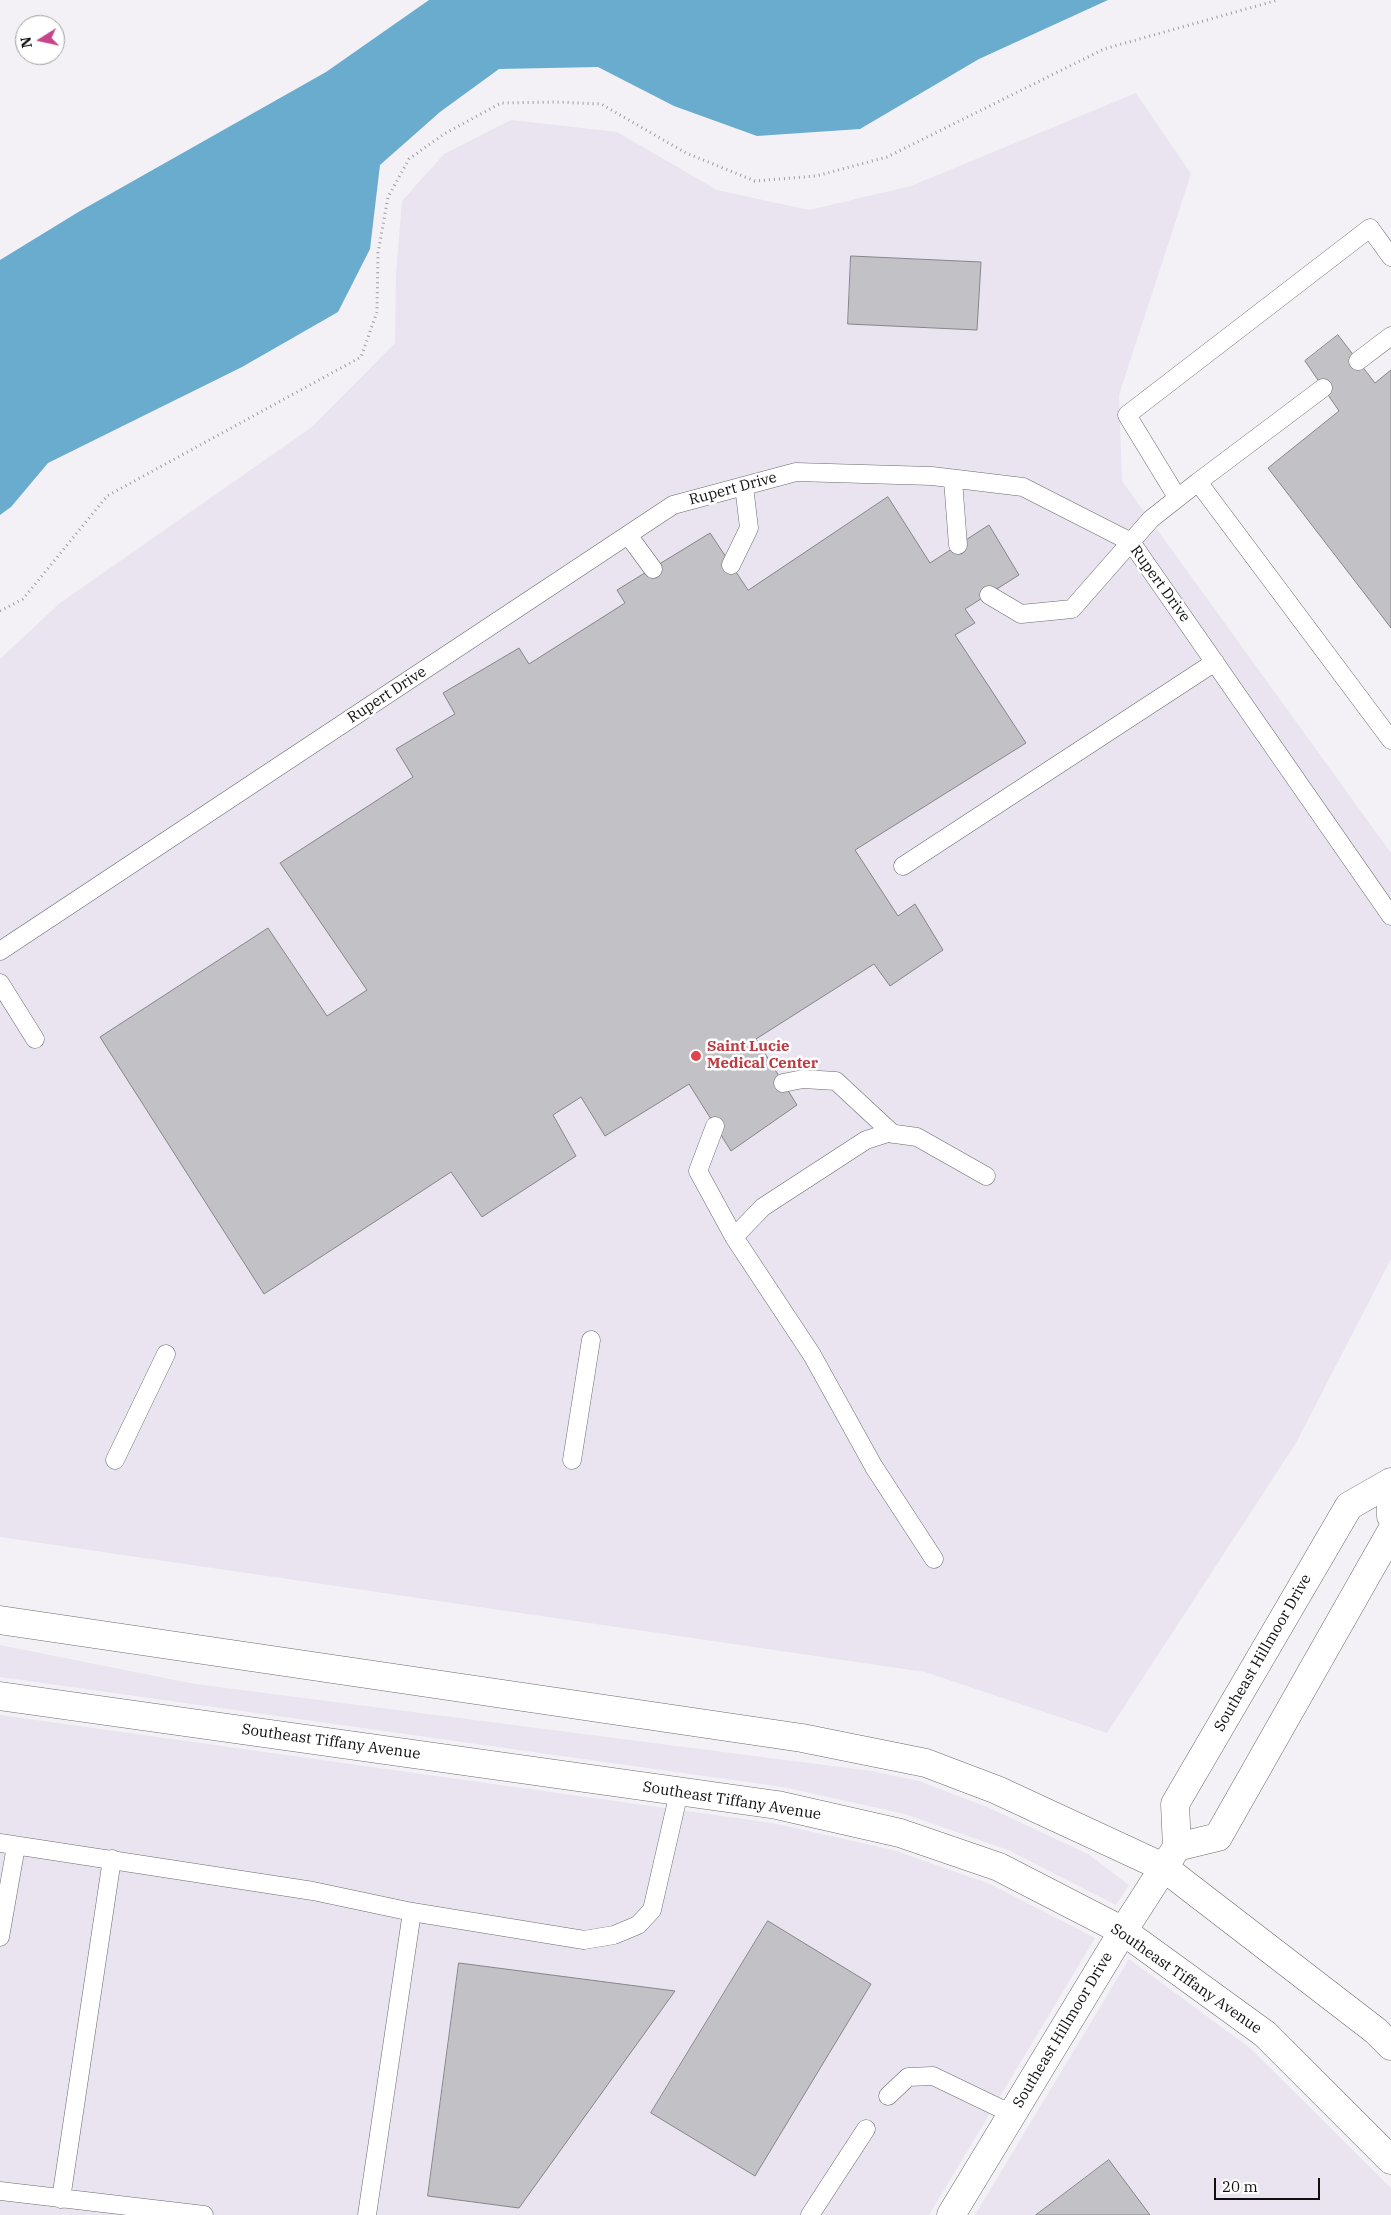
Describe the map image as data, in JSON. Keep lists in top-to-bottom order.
{
  "streets": {
    "street": ["Southeast Hillmoor Drive", "Southeast Tiffany Avenue"],
    "lane": ["Rupert Drive"]
  },
  "crossings": [
    ["Southeast Hillmoor Drive", "Southeast Tiffany Avenue"]
  ],
  "places": ["Saint Lucie Medical Center"],
  "scale_bar": "20 m",
  "north": "left"
}
